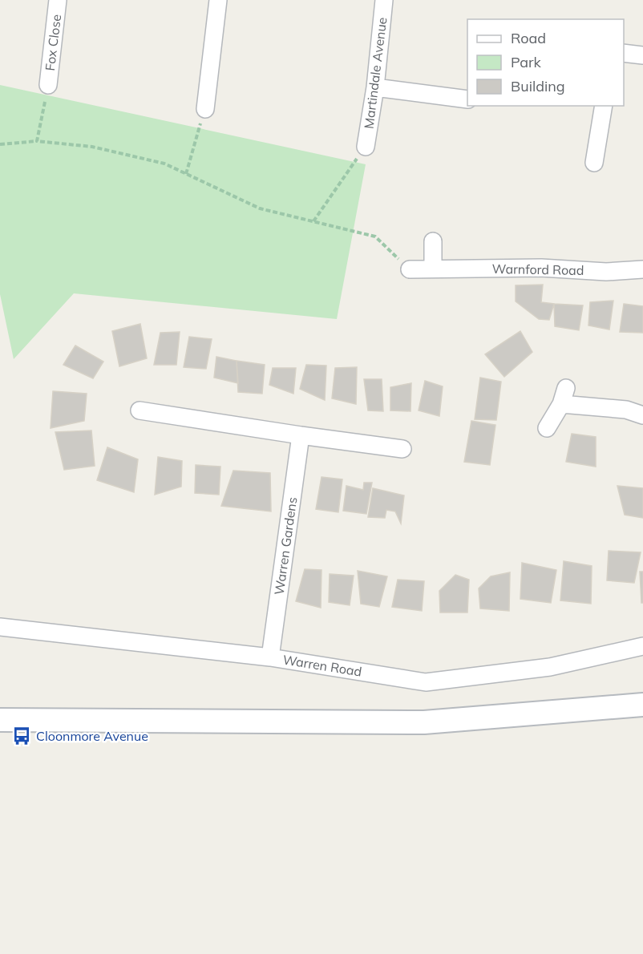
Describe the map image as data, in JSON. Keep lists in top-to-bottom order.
{
  "streets": {
    "street": [
      "Fox Close",
      "Martindale Avenue",
      "Warnford Road",
      "Warren Gardens",
      "Warren Road"
    ]
  },
  "crossings": [
    ["Warren Gardens", "Warren Road"]
  ],
  "places": {
    "bus stop": ["Cloonmore Avenue"]
  },
  "legend": ["Road", "Park", "Building"]
}
